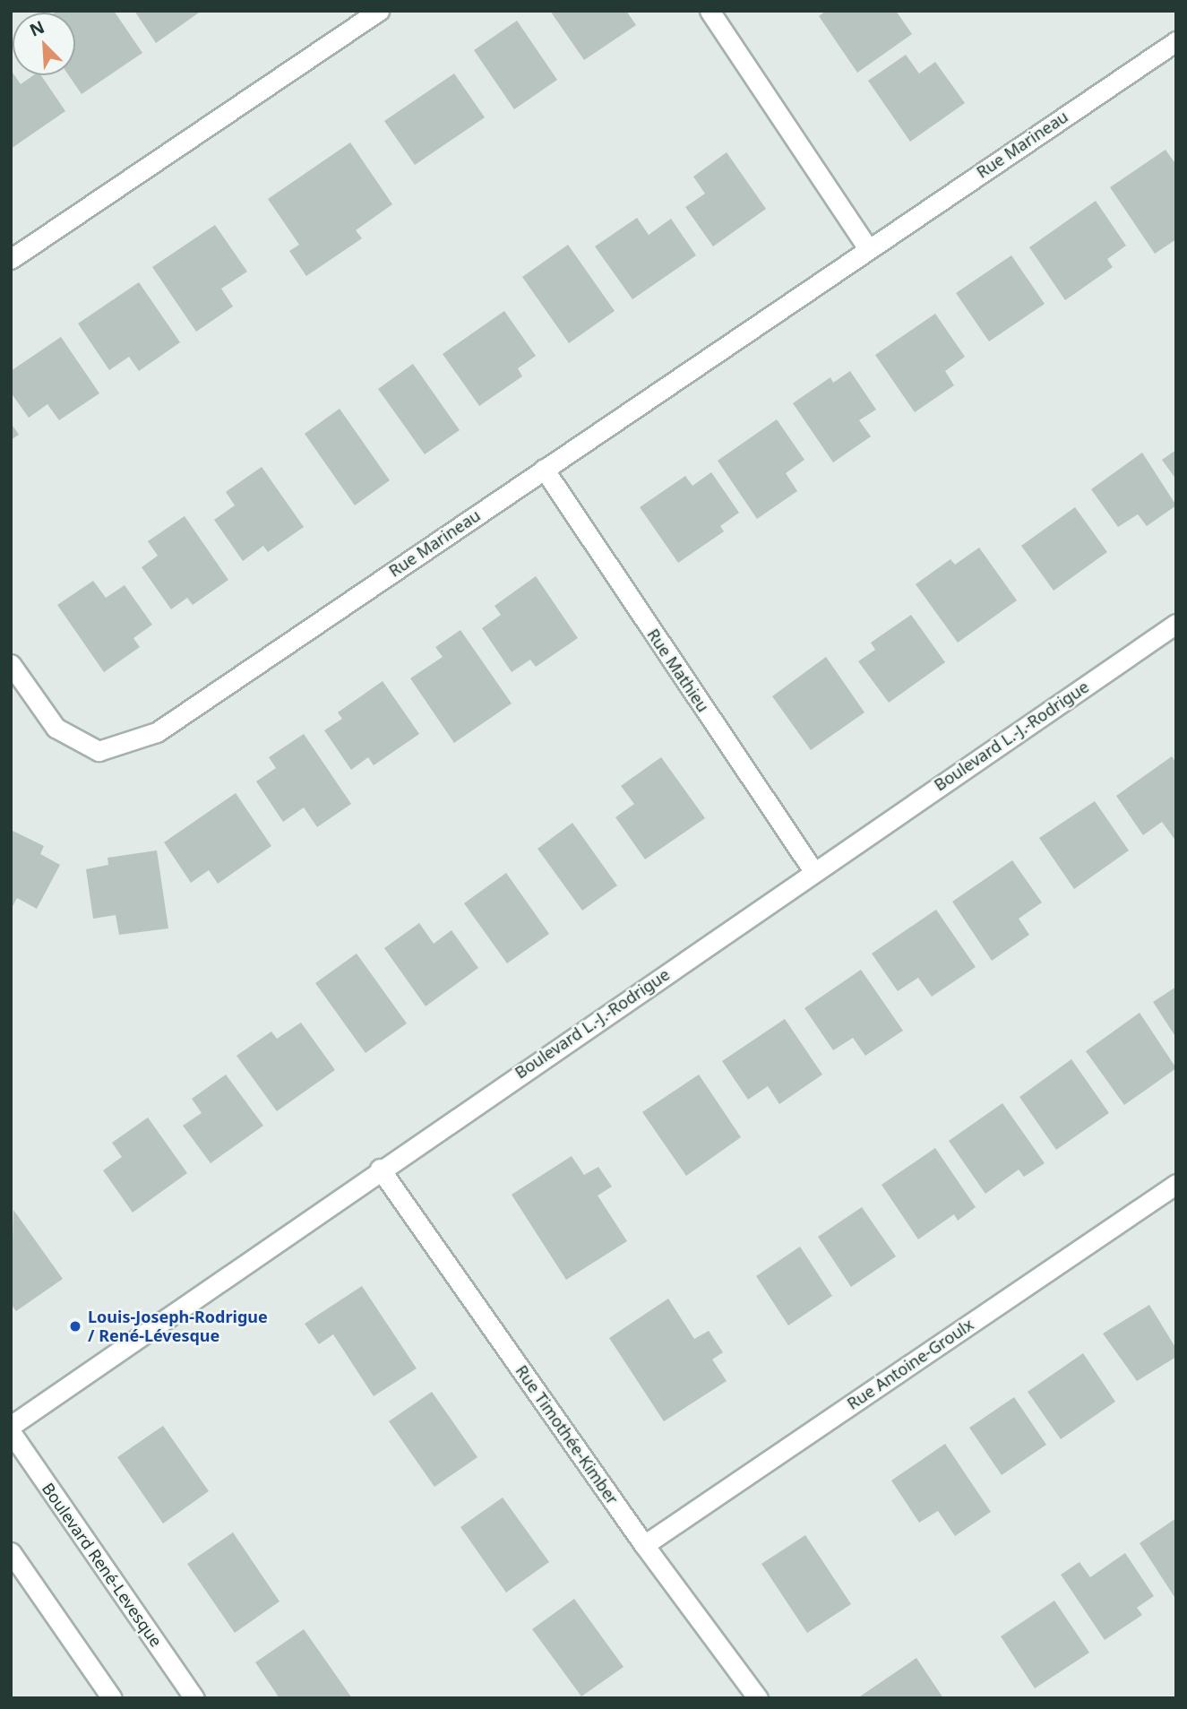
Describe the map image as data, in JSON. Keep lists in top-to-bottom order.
{
  "streets": {
    "street": [
      "Rue Marineau",
      "Rue Mathieu",
      "Boulevard L.-J.-Rodrigue",
      "Rue Antoine-Groulx",
      "Rue Timothée-Kimber",
      "Boulevard René-Levesque"
    ]
  },
  "crossings": [
    ["Rue Marineau", "Rue Mathieu"],
    ["Rue Mathieu", "Boulevard L.-J.-Rodrigue"],
    ["Boulevard L.-J.-Rodrigue", "Rue Timothée-Kimber"],
    ["Rue Antoine-Groulx", "Rue Timothée-Kimber"]
  ],
  "places": ["Louis-Joseph-Rodrigue / René-Lévesque"],
  "north": "top left"
}
